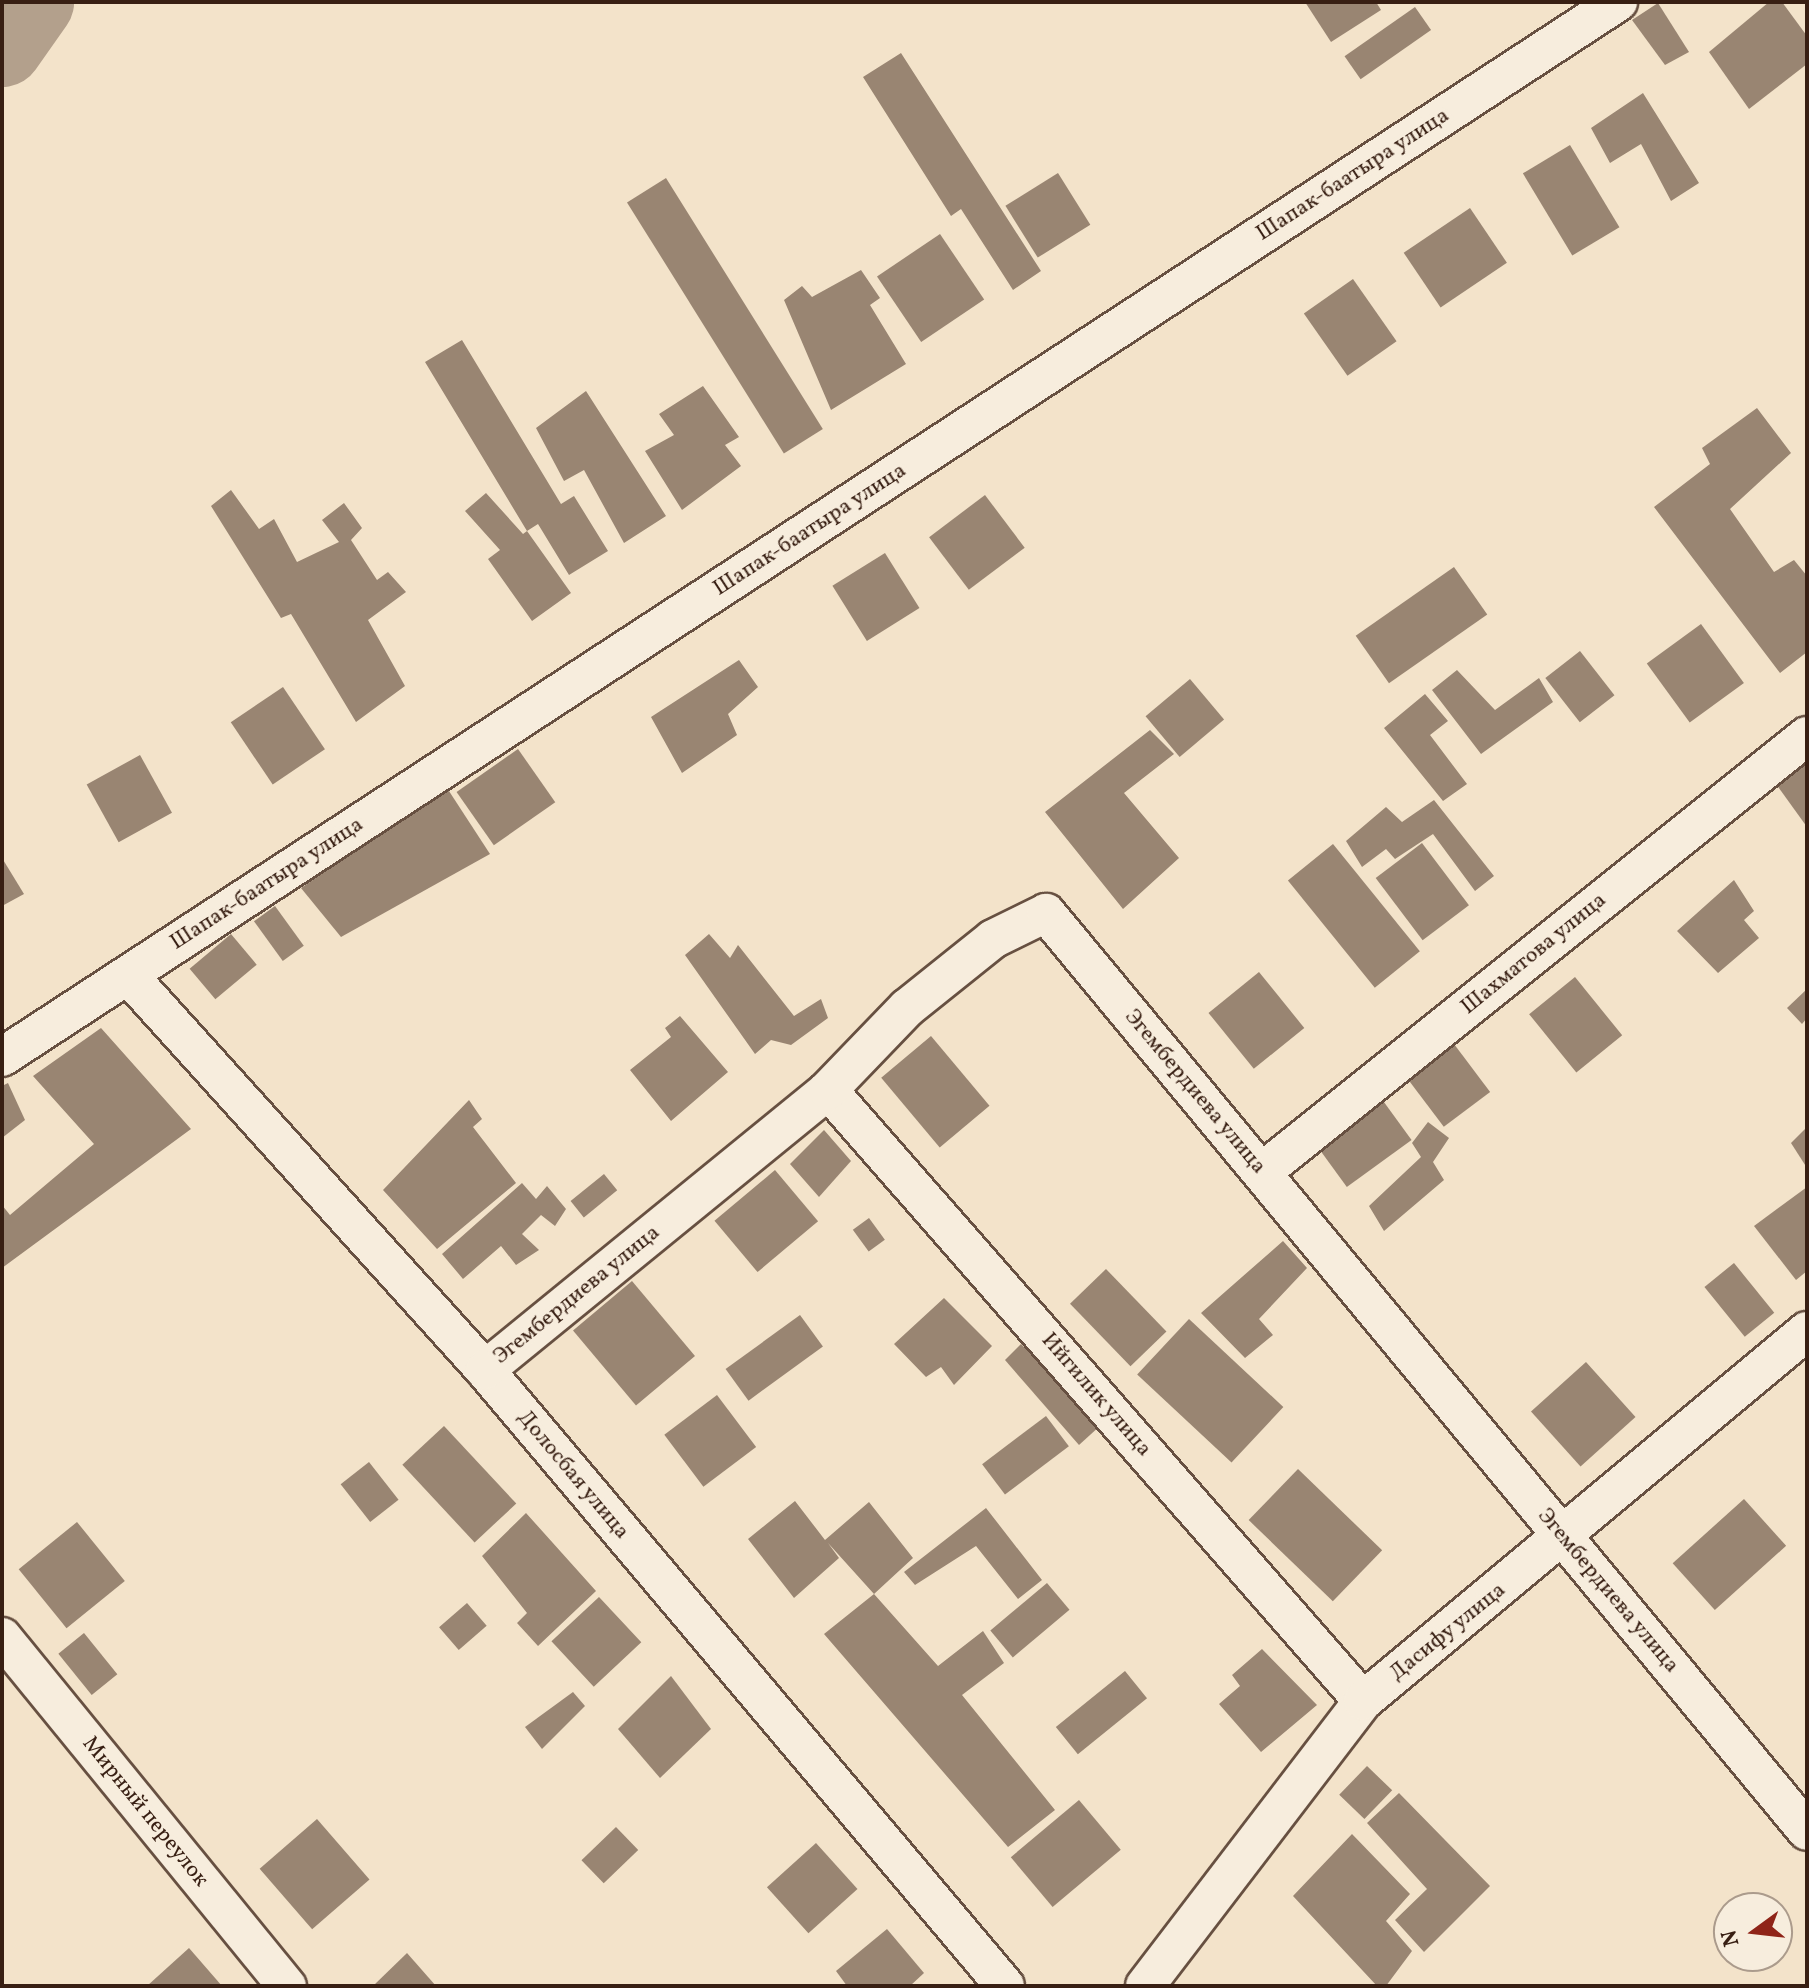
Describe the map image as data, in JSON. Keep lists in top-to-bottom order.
{
  "streets": {
    "street": [
      "Шапак-баатыра улица",
      "Шахматова улица",
      "Эгембердиева улица",
      "Ийгилик улица",
      "Долосбая улица",
      "Дасифу улица",
      "Мирный переулок"
    ]
  },
  "crossings": [
    ["Шапак-баатыра улица", "Долосбая улица"],
    ["Шахматова улица", "Эгембердиева улица"],
    ["Эгембердиева улица", "Ийгилик улица"],
    ["Эгембердиева улица", "Долосбая улица"],
    ["Эгембердиева улица", "Дасифу улица"],
    ["Ийгилик улица", "Дасифу улица"]
  ],
  "north": "left"
}
